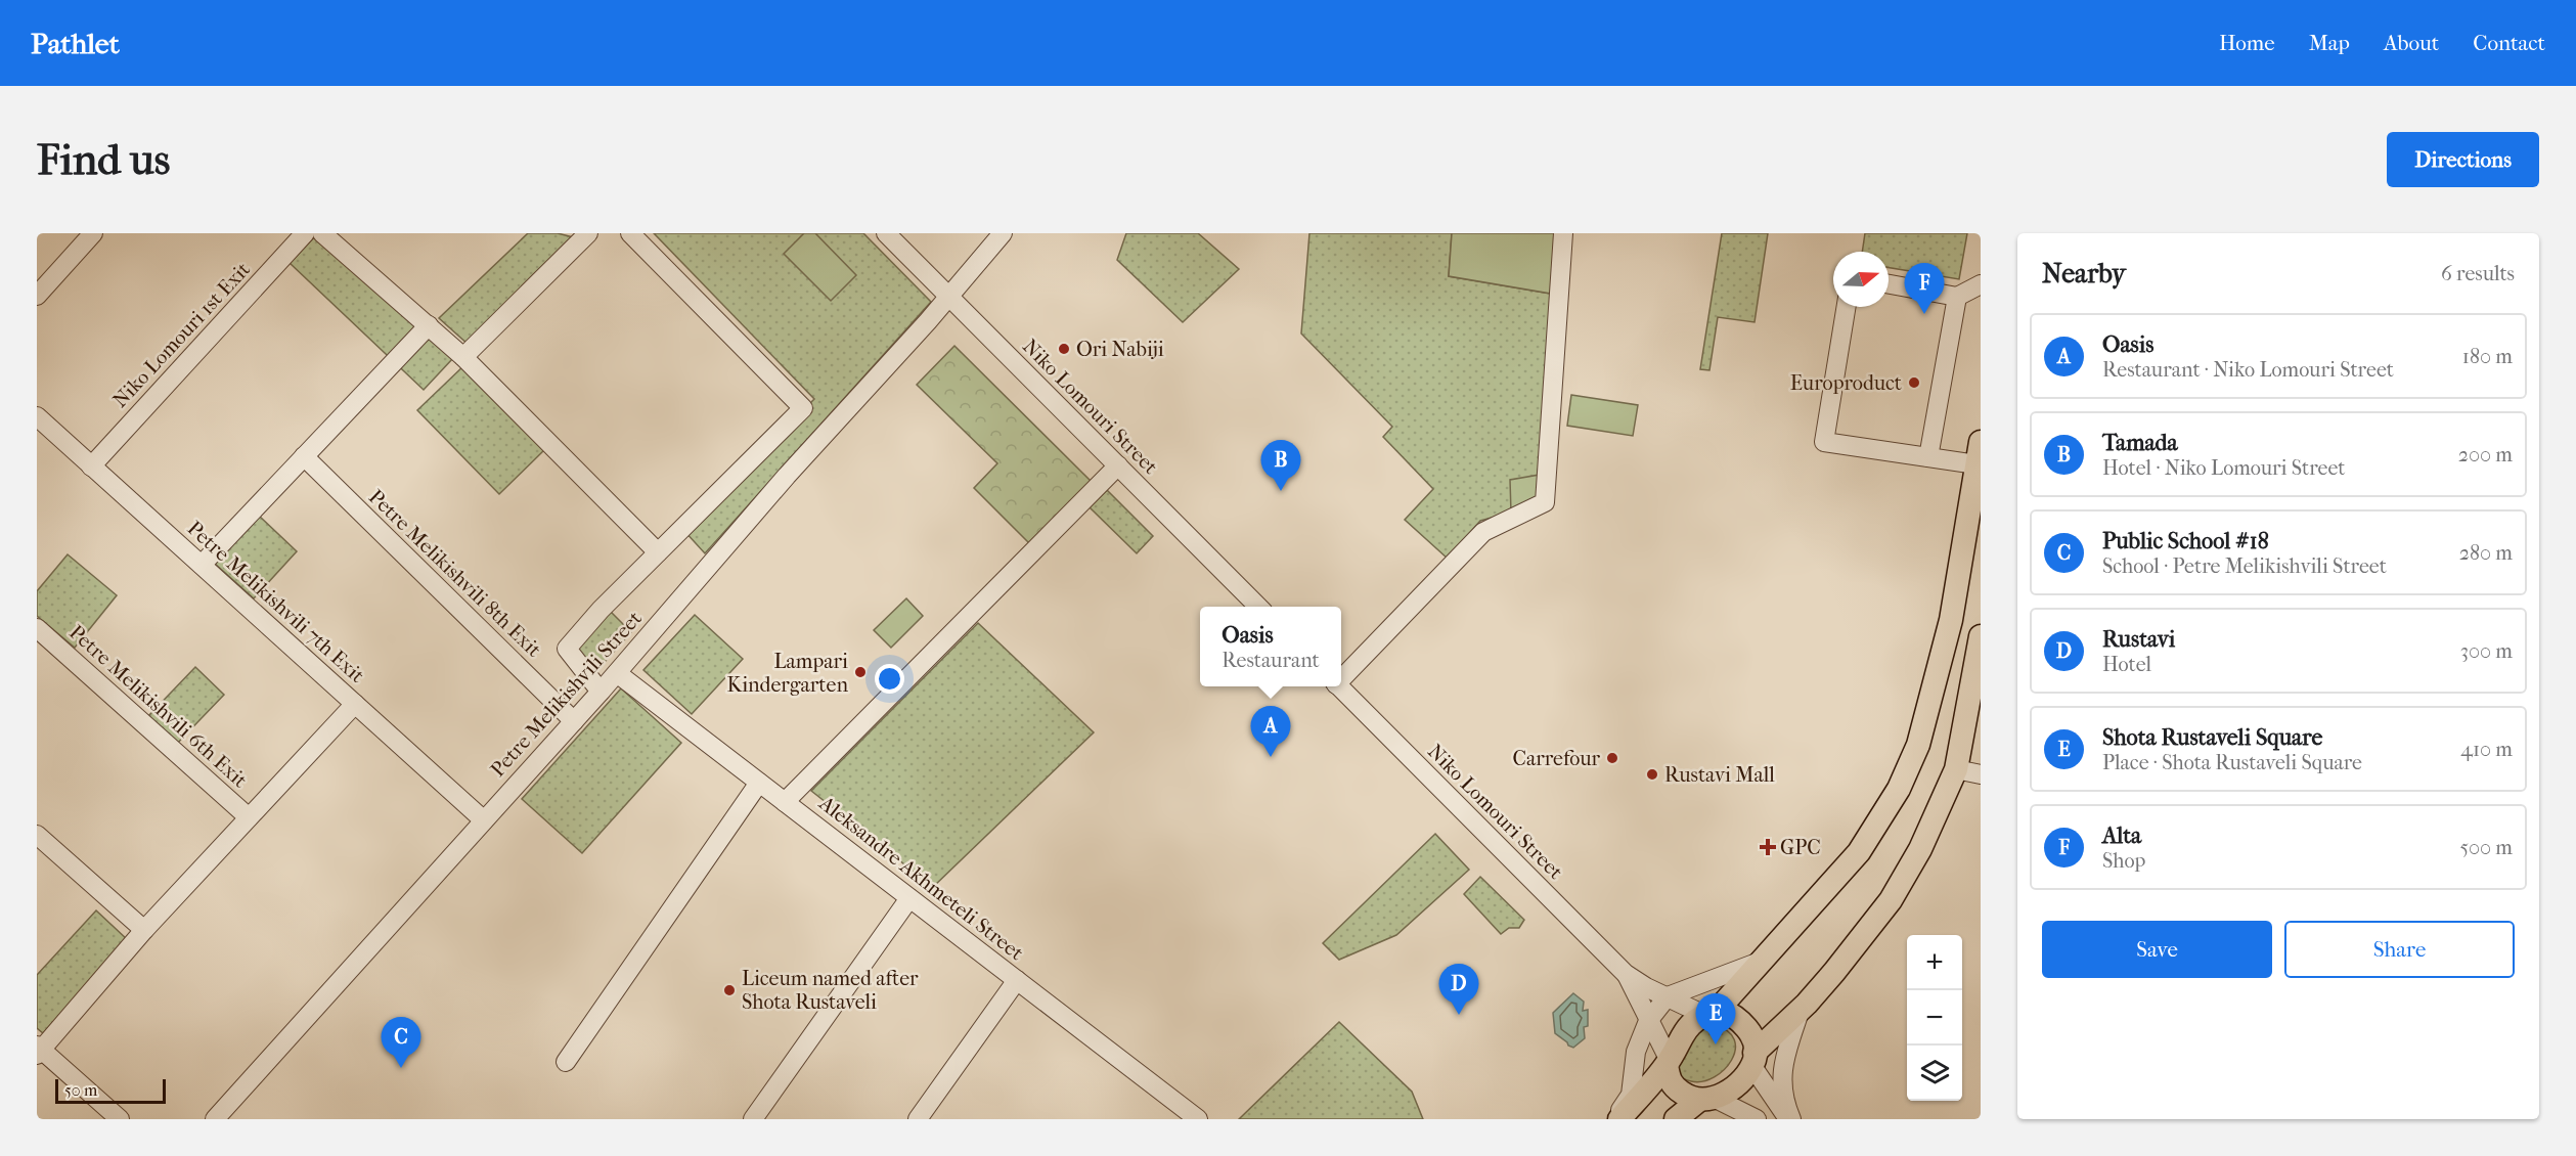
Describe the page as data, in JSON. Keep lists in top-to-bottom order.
{
  "streets": {
    "street": [
      "Niko Lomouri 1st Exit",
      "Niko Lomouri Street",
      "Petre Melikishvili 8th Exit",
      "Petre Melikishvili 7th Exit",
      "Petre Melikishvili Street",
      "Petre Melikishvili 6th Exit",
      "Aleksandre Akhmeteli Street"
    ]
  },
  "crossings": [
    ["Niko Lomouri 1st Exit", "Petre Melikishvili 7th Exit"],
    ["Niko Lomouri Street", "Petre Melikishvili Street"],
    ["Petre Melikishvili 8th Exit", "Petre Melikishvili Street"],
    ["Petre Melikishvili 7th Exit", "Petre Melikishvili Street"],
    ["Petre Melikishvili Street", "Aleksandre Akhmeteli Street"]
  ],
  "places": {
    "other": [
      "Ori Nabiji",
      "Europroduct",
      "Lampari Kindergarten",
      "Carrefour",
      "Rustavi Mall",
      "Liceum named after Shota Rustaveli"
    ],
    "health": ["GPC"]
  },
  "scale_bar": "50 m",
  "north": "right",
  "page": {
    "header": "Pathlet",
    "nav": [
      "Home",
      "Map",
      "About",
      "Contact"
    ],
    "buttons": [
      "Directions",
      ["Save", "Share"]
    ],
    "title": "Find us",
    "heading": ["Nearby", "6 results"],
    "pins": [
      "F",
      "B",
      "A",
      "D",
      "E",
      "C"
    ],
    "list": [
      {
        "mark": "A",
        "name": "Oasis",
        "note": "Restaurant · Niko Lomouri Street",
        "value": "180 m"
      },
      {
        "mark": "B",
        "name": "Tamada",
        "note": "Hotel · Niko Lomouri Street",
        "value": "200 m"
      },
      {
        "mark": "C",
        "name": "Public School #18",
        "note": "School · Petre Melikishvili Street",
        "value": "280 m"
      },
      {
        "mark": "D",
        "name": "Rustavi",
        "note": "Hotel",
        "value": "300 m"
      },
      {
        "mark": "E",
        "name": "Shota Rustaveli Square",
        "note": "Place · Shota Rustaveli Square",
        "value": "410 m"
      },
      {
        "mark": "F",
        "name": "Alta",
        "note": "Shop",
        "value": "500 m"
      }
    ],
    "popup": ["Oasis", "Restaurant"],
    "map_buttons": ["+", "−"],
    "scale": "50 m"
  }
}
